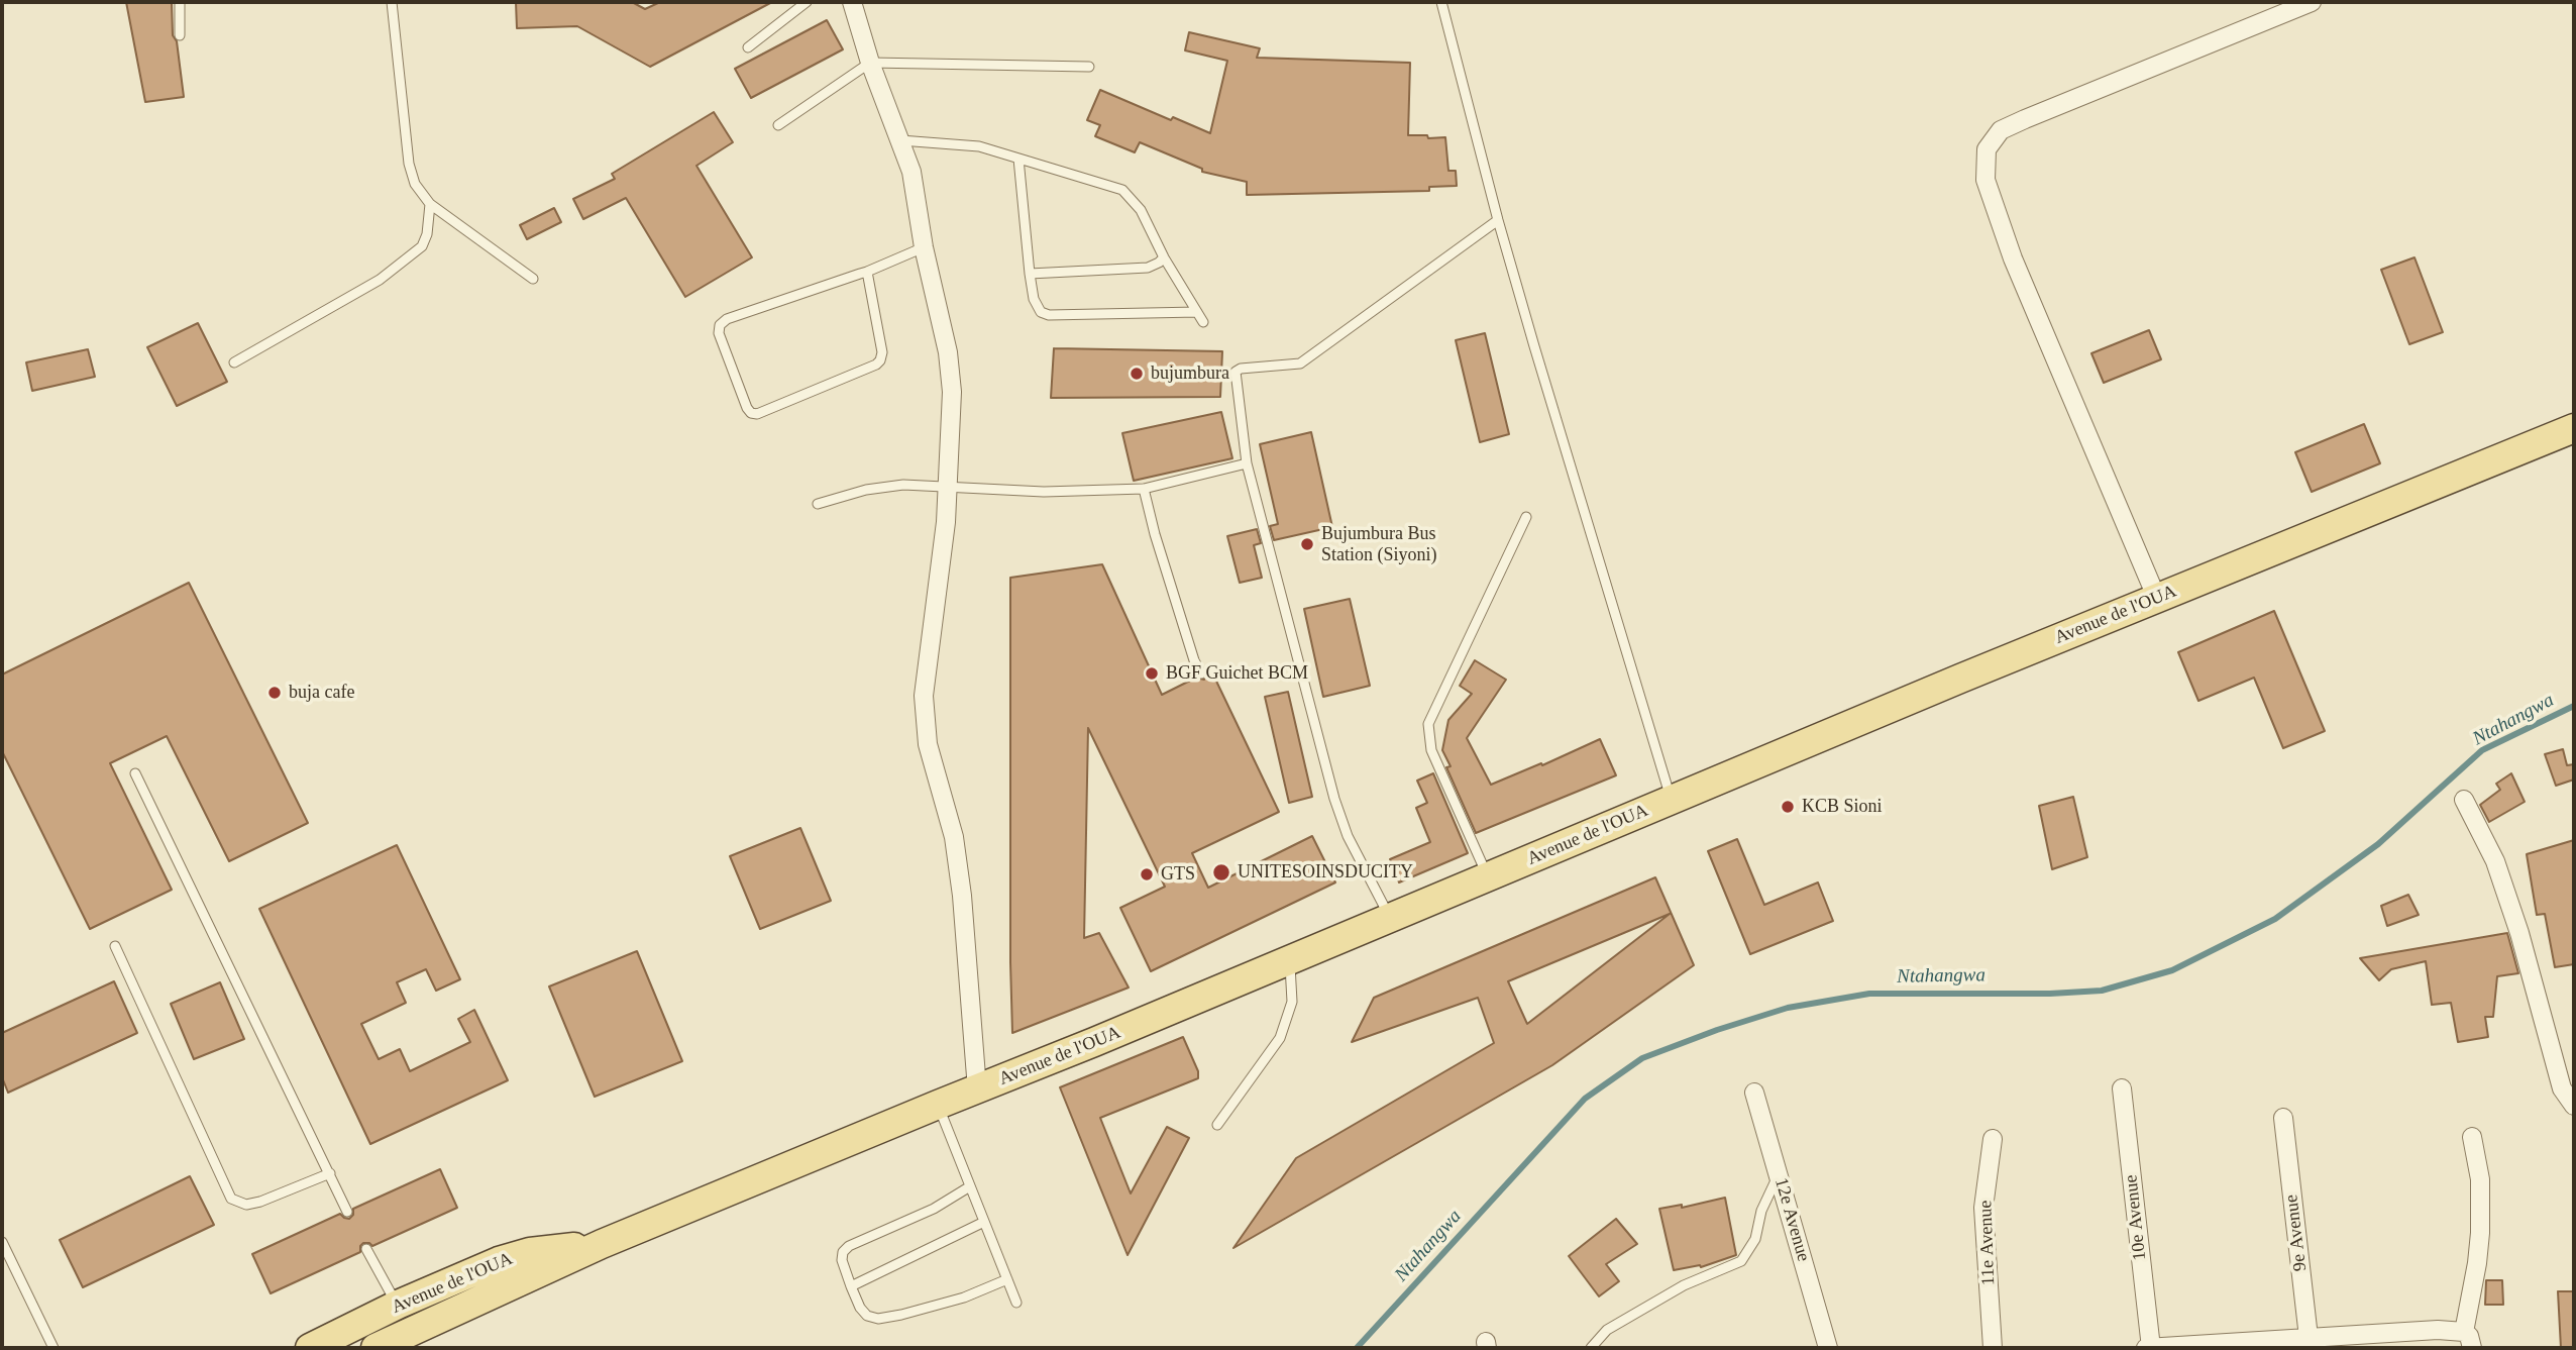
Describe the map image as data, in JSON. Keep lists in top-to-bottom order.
{
  "streets": {
    "main road": ["Avenue de l'OUA"],
    "street": [
      "10e Avenue",
      "12e Avenue",
      "9e Avenue",
      "11e Avenue"
    ]
  },
  "water": ["Ntahangwa"],
  "places": [
    "bujumbura",
    "Bujumbura Bus Station (Siyoni)",
    "BGF Guichet BCM",
    "buja cafe",
    "KCB Sioni",
    "UNITESOINSDUCITY",
    "GTS"
  ]
}
